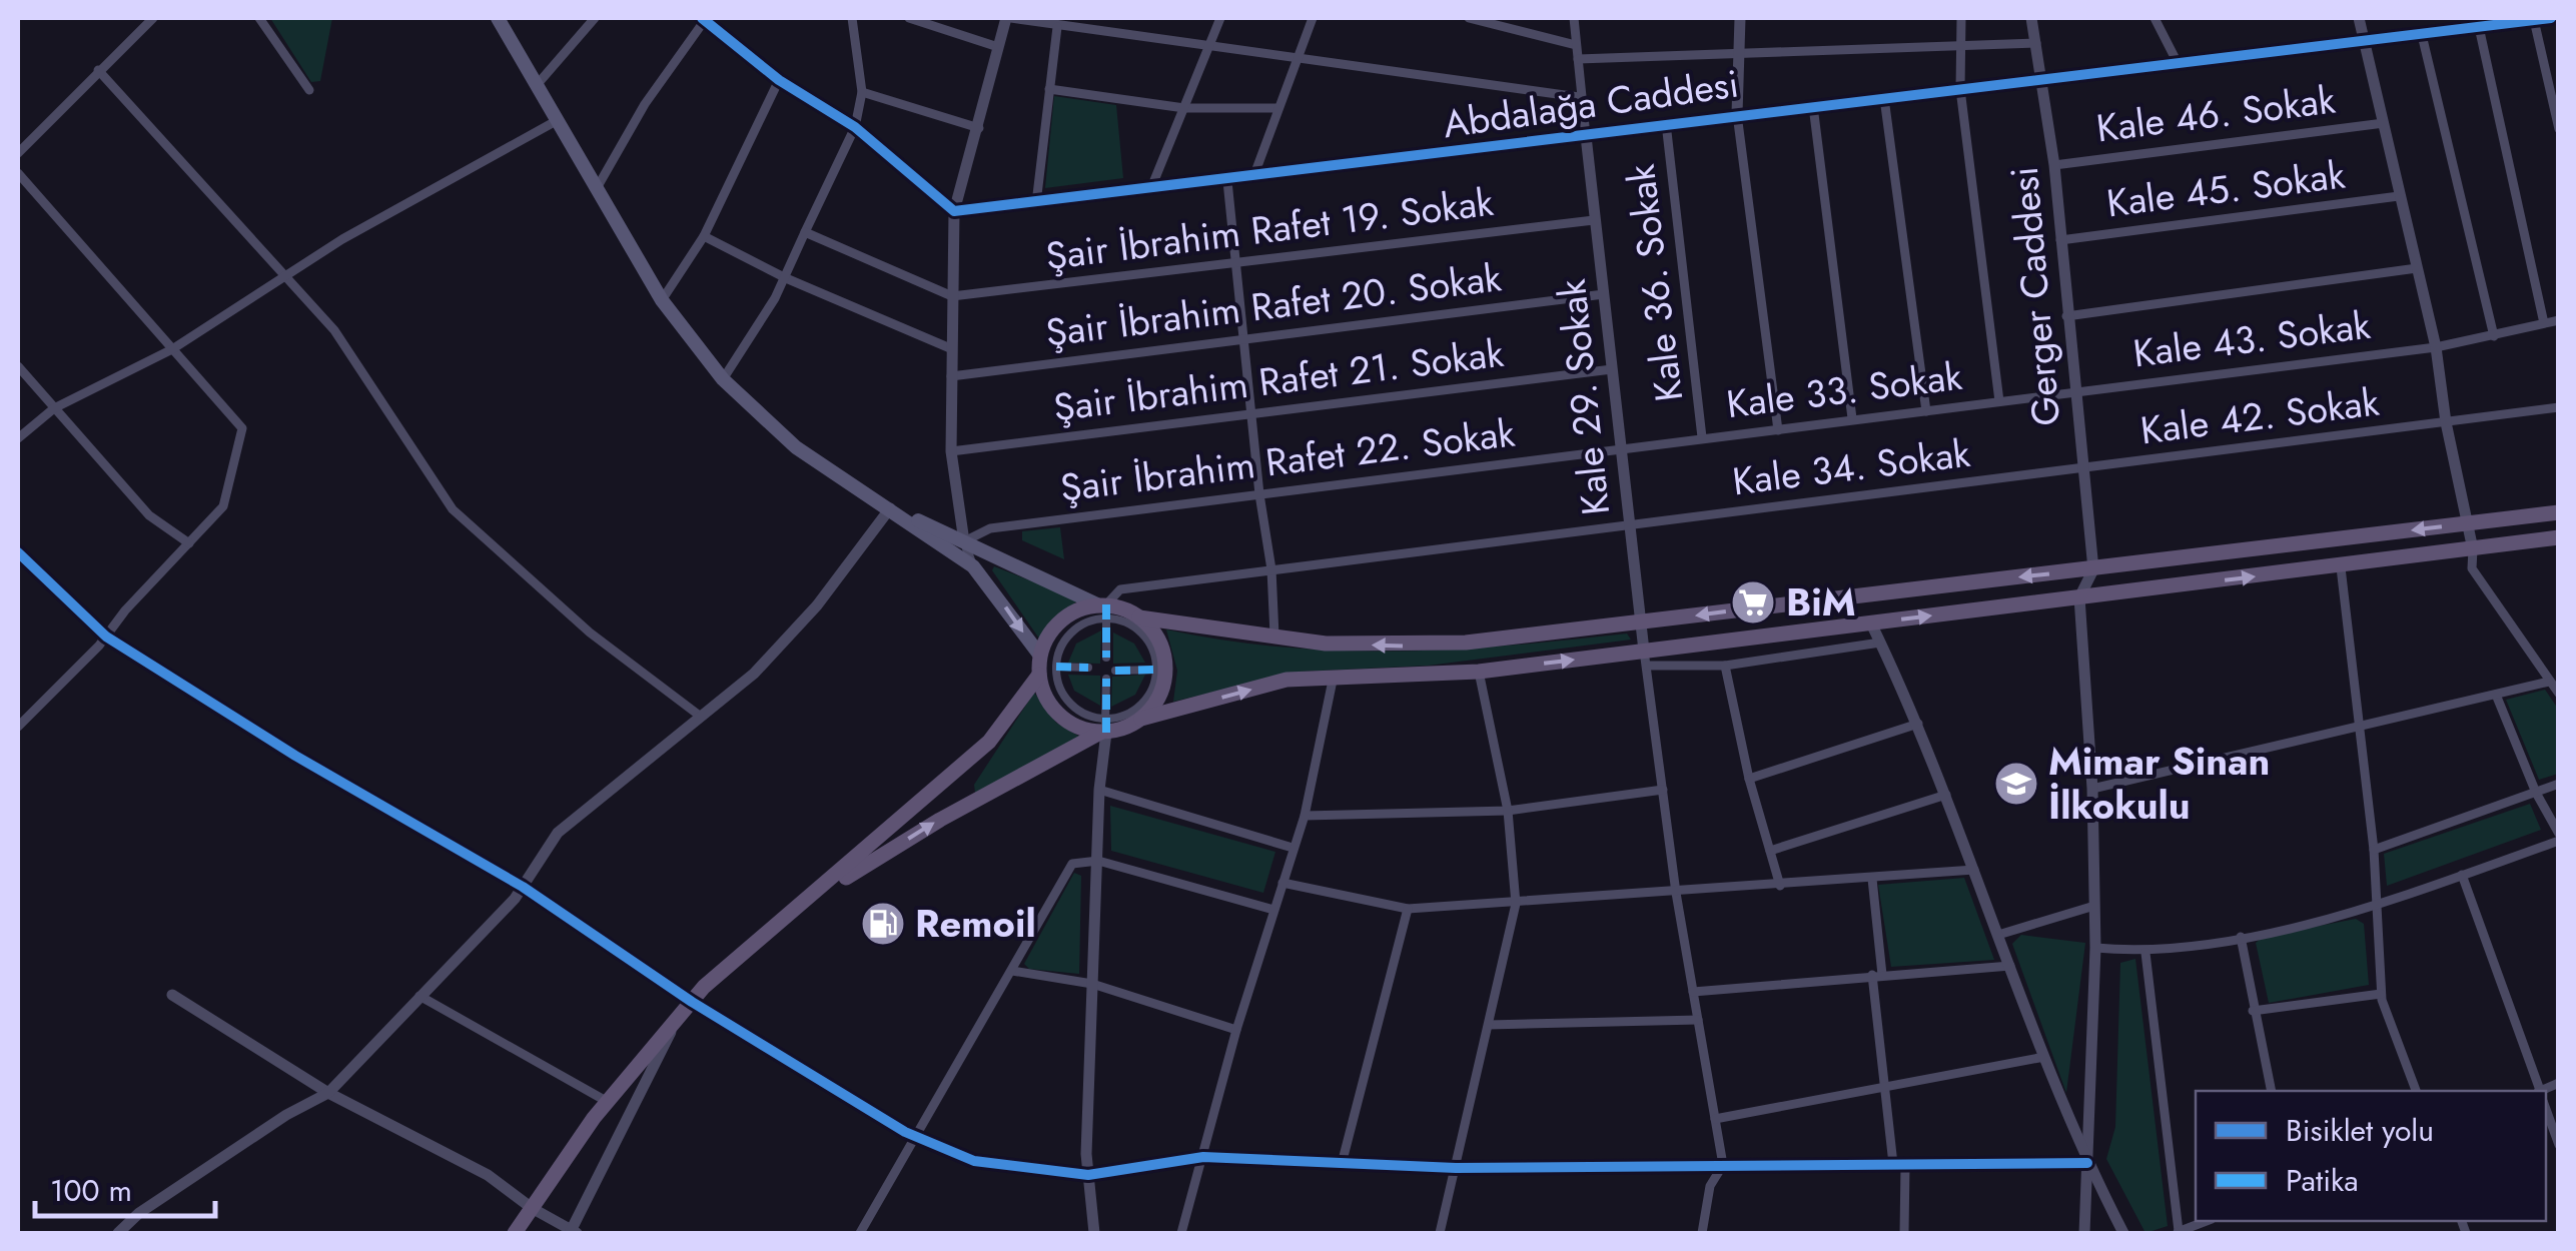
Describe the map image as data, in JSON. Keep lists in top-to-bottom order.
{
  "streets": {
    "street": [
      "Abdalağa Caddesi",
      "Kale 46. Sokak",
      "Kale 45. Sokak",
      "Şair İbrahim Rafet 19. Sokak",
      "Kale 36. Sokak",
      "Gerger Caddesi",
      "Şair İbrahim Rafet 20. Sokak",
      "Kale 43. Sokak",
      "Şair İbrahim Rafet 21. Sokak",
      "Kale 33. Sokak",
      "Kale 29. Sokak",
      "Kale 42. Sokak",
      "Şair İbrahim Rafet 22. Sokak",
      "Kale 34. Sokak"
    ]
  },
  "crossings": [
    ["Abdalağa Caddesi", "Kale 36. Sokak"],
    ["Abdalağa Caddesi", "Gerger Caddesi"],
    ["Abdalağa Caddesi", "Kale 29. Sokak"],
    ["Kale 46. Sokak", "Gerger Caddesi"],
    ["Kale 45. Sokak", "Gerger Caddesi"],
    ["Şair İbrahim Rafet 19. Sokak", "Kale 29. Sokak"],
    ["Kale 36. Sokak", "Kale 33. Sokak"],
    ["Gerger Caddesi", "Kale 43. Sokak"],
    ["Gerger Caddesi", "Kale 33. Sokak"],
    ["Gerger Caddesi", "Kale 42. Sokak"],
    ["Gerger Caddesi", "Kale 34. Sokak"],
    ["Şair İbrahim Rafet 20. Sokak", "Kale 29. Sokak"],
    ["Kale 43. Sokak", "Kale 33. Sokak"],
    ["Şair İbrahim Rafet 21. Sokak", "Kale 29. Sokak"],
    ["Kale 33. Sokak", "Kale 29. Sokak"],
    ["Kale 33. Sokak", "Şair İbrahim Rafet 22. Sokak"],
    ["Kale 29. Sokak", "Şair İbrahim Rafet 22. Sokak"],
    ["Kale 29. Sokak", "Kale 34. Sokak"],
    ["Kale 42. Sokak", "Kale 34. Sokak"]
  ],
  "places": {
    "supermarket": ["BiM"],
    "school or university": ["Mimar Sinan İlkokulu"],
    "fuel station": ["Remoil"]
  },
  "legend": ["Bisiklet yolu", "Patika"],
  "scale_bar": "100 m"
}
